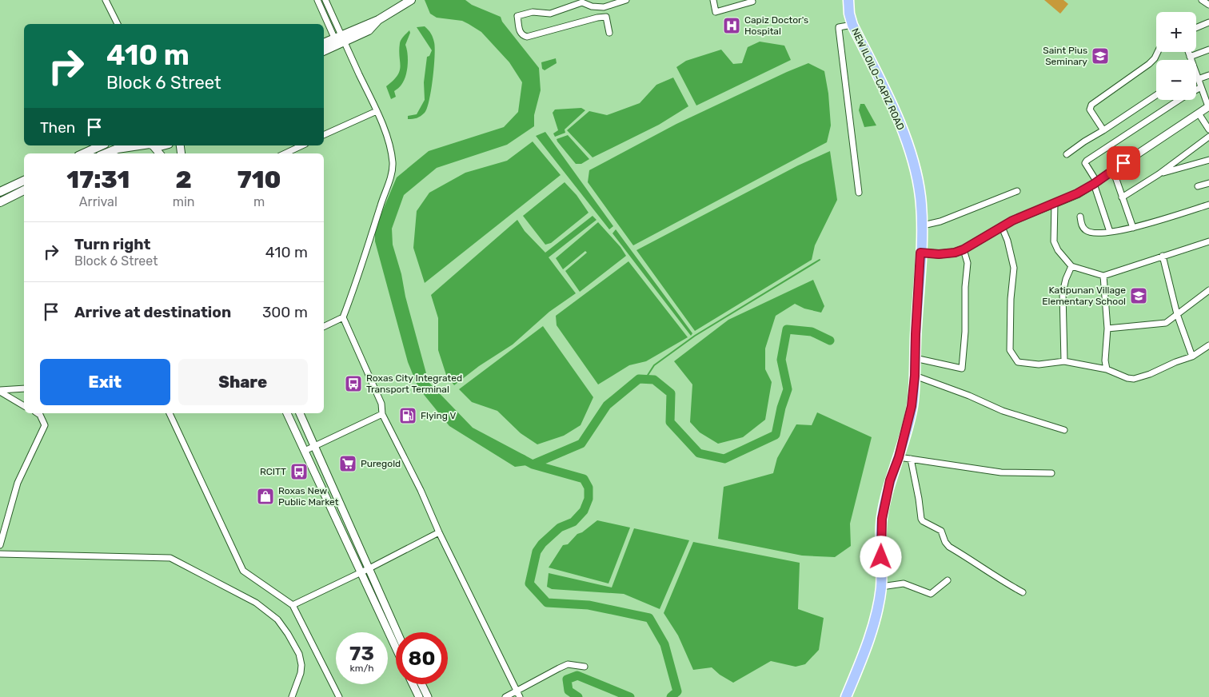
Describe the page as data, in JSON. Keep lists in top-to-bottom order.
{
  "streets": {
    "highway": ["NEW ILOILO-CAPIZ ROAD"]
  },
  "places": {
    "hospital": ["Capiz Doctor's Hospital"],
    "school or university": ["Saint Pius Seminary", "Katipunan Village Elementary School"],
    "bus stop": ["Roxas City Integrated Transport Terminal", "RCITT"],
    "fuel station": ["Flying V"],
    "supermarket": ["Puregold"],
    "shop": ["Roxas New Public Market"]
  },
  "page": {
    "map_buttons": ["+", "−"],
    "turn": ["410 m", "Block 6 Street"],
    "then": "Then",
    "eta": [
      "17:31",
      "Arrival",
      "2",
      "min",
      "710",
      "m"
    ],
    "list": [
      {
        "name": "Turn right",
        "note": "Block 6 Street",
        "value": "410 m"
      },
      {
        "name": "Arrive at destination",
        "value": "300 m"
      }
    ],
    "buttons": ["Exit", "Share"],
    "speed": "73 km/h",
    "limit": "80"
  }
}
